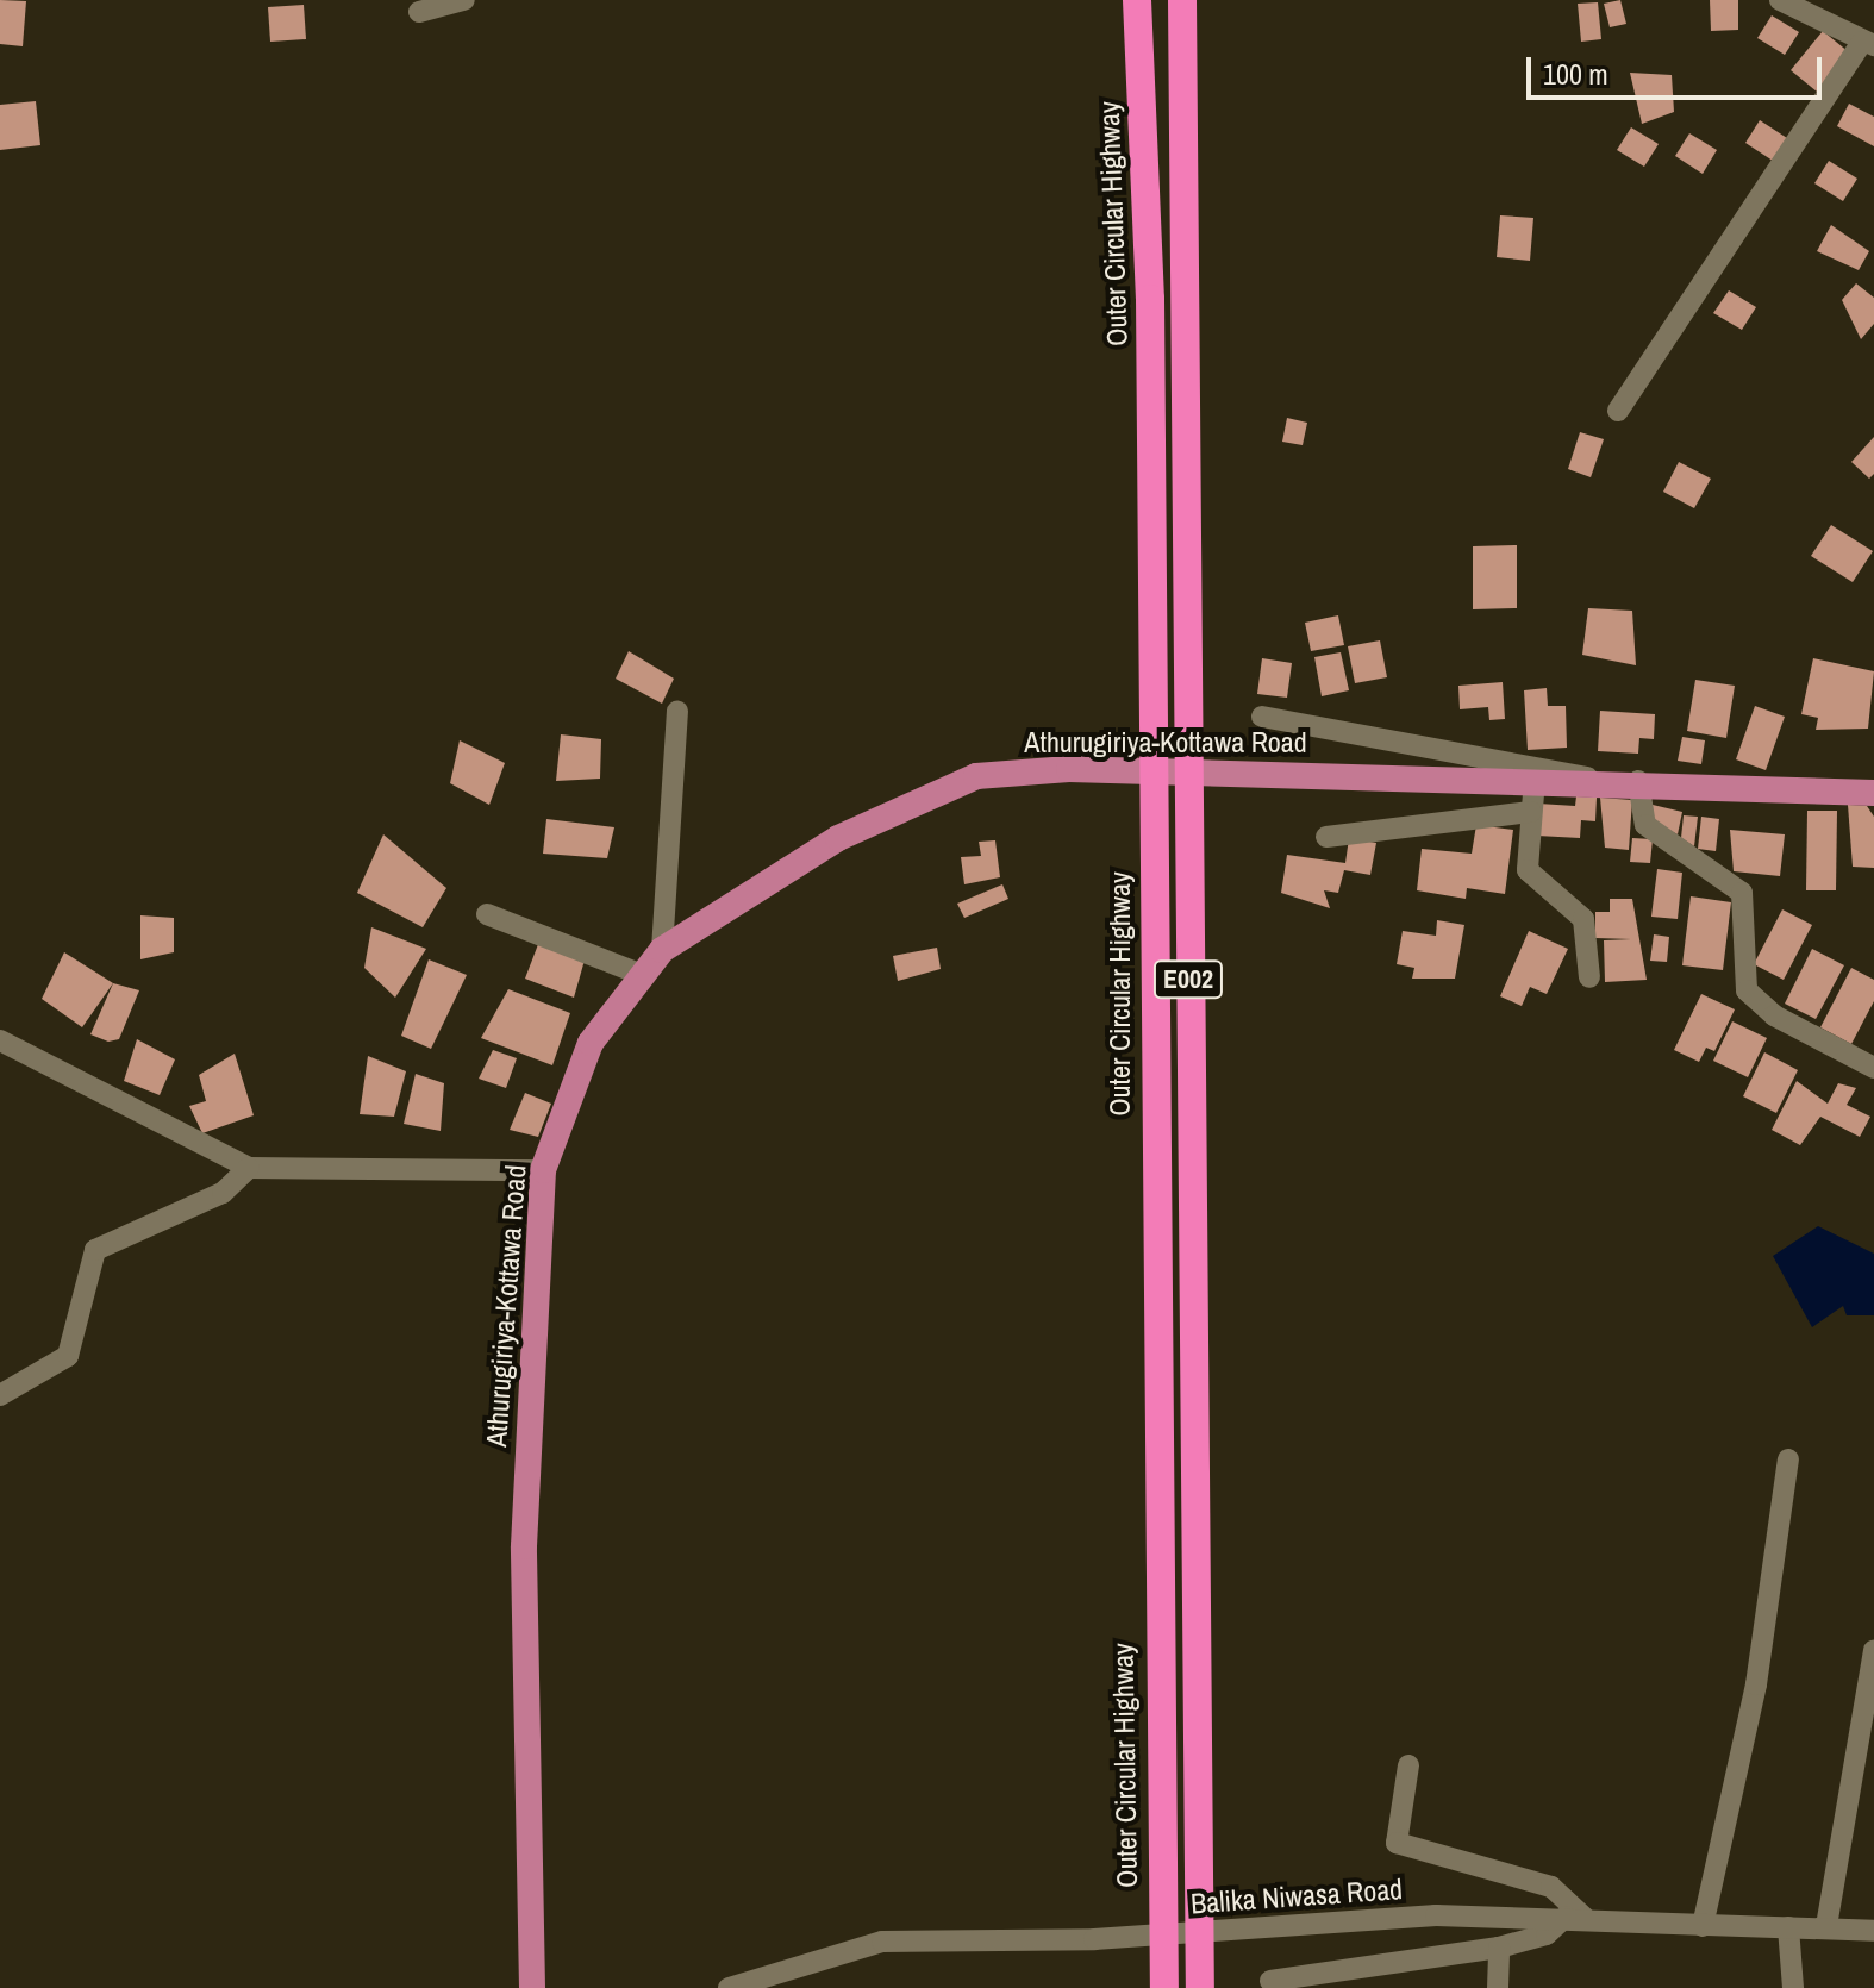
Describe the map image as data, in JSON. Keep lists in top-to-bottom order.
{
  "streets": {
    "highway": ["Outer Circular Highway", "E002"],
    "main road": ["Athurugiriya-Kottawa Road"],
    "street": ["Balika Niwasa Road"]
  },
  "scale_bar": "100 m"
}
